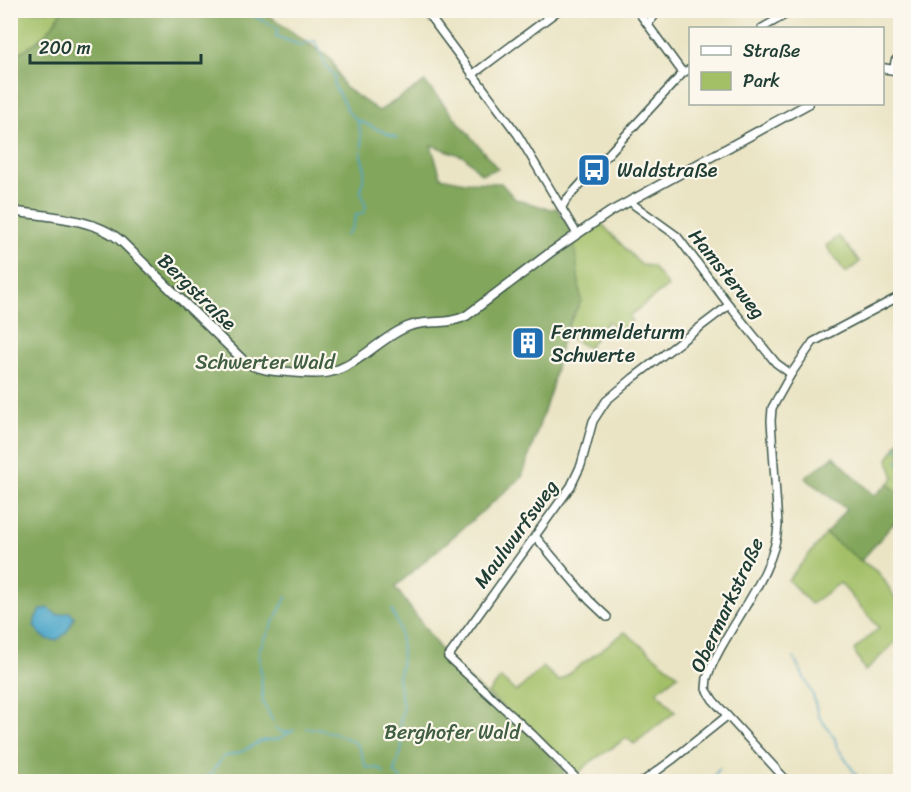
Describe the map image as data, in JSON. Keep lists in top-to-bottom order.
{
  "streets": {
    "main road": ["Bergstraße"],
    "street": ["Hamsterweg", "Maulwurfsweg", "Obermarkstraße"]
  },
  "crossings": [
    ["Hamsterweg", "Bergstraße"],
    ["Hamsterweg", "Maulwurfsweg"],
    ["Hamsterweg", "Obermarkstraße"]
  ],
  "parks": ["Schwerter Wald", "Berghofer Wald"],
  "places": {
    "bus stop": ["Waldstraße"],
    "building": ["Fernmeldeturm Schwerte"]
  },
  "legend": ["Straße", "Park"],
  "scale_bar": "200 m"
}
